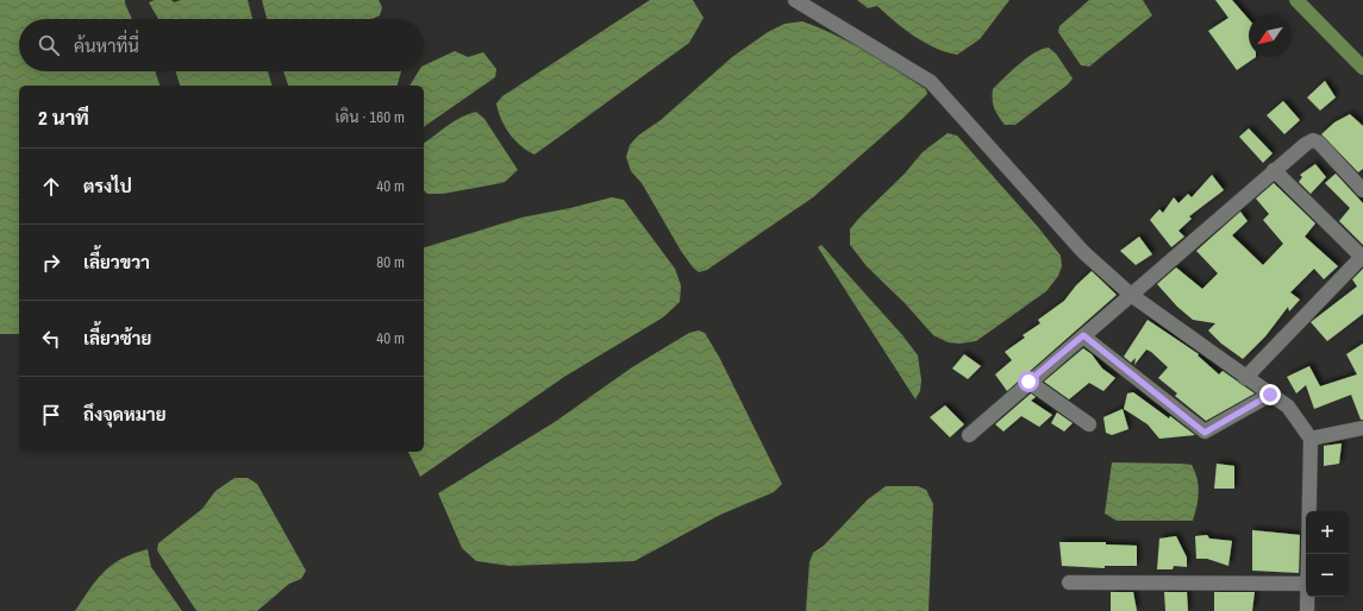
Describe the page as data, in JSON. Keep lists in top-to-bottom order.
{
  "north": "bottom left",
  "page": {
    "search": "ค้นหาที่นี่",
    "heading": ["2 นาที", "เดิน · 160 m"],
    "list": [
      ["ตรงไป", "40 m"],
      ["เลี้ยวขวา", "80 m"],
      ["เลี้ยวซ้าย", "40 m"],
      "ถึงจุดหมาย"
    ],
    "map_buttons": ["+", "−"]
  }
}
